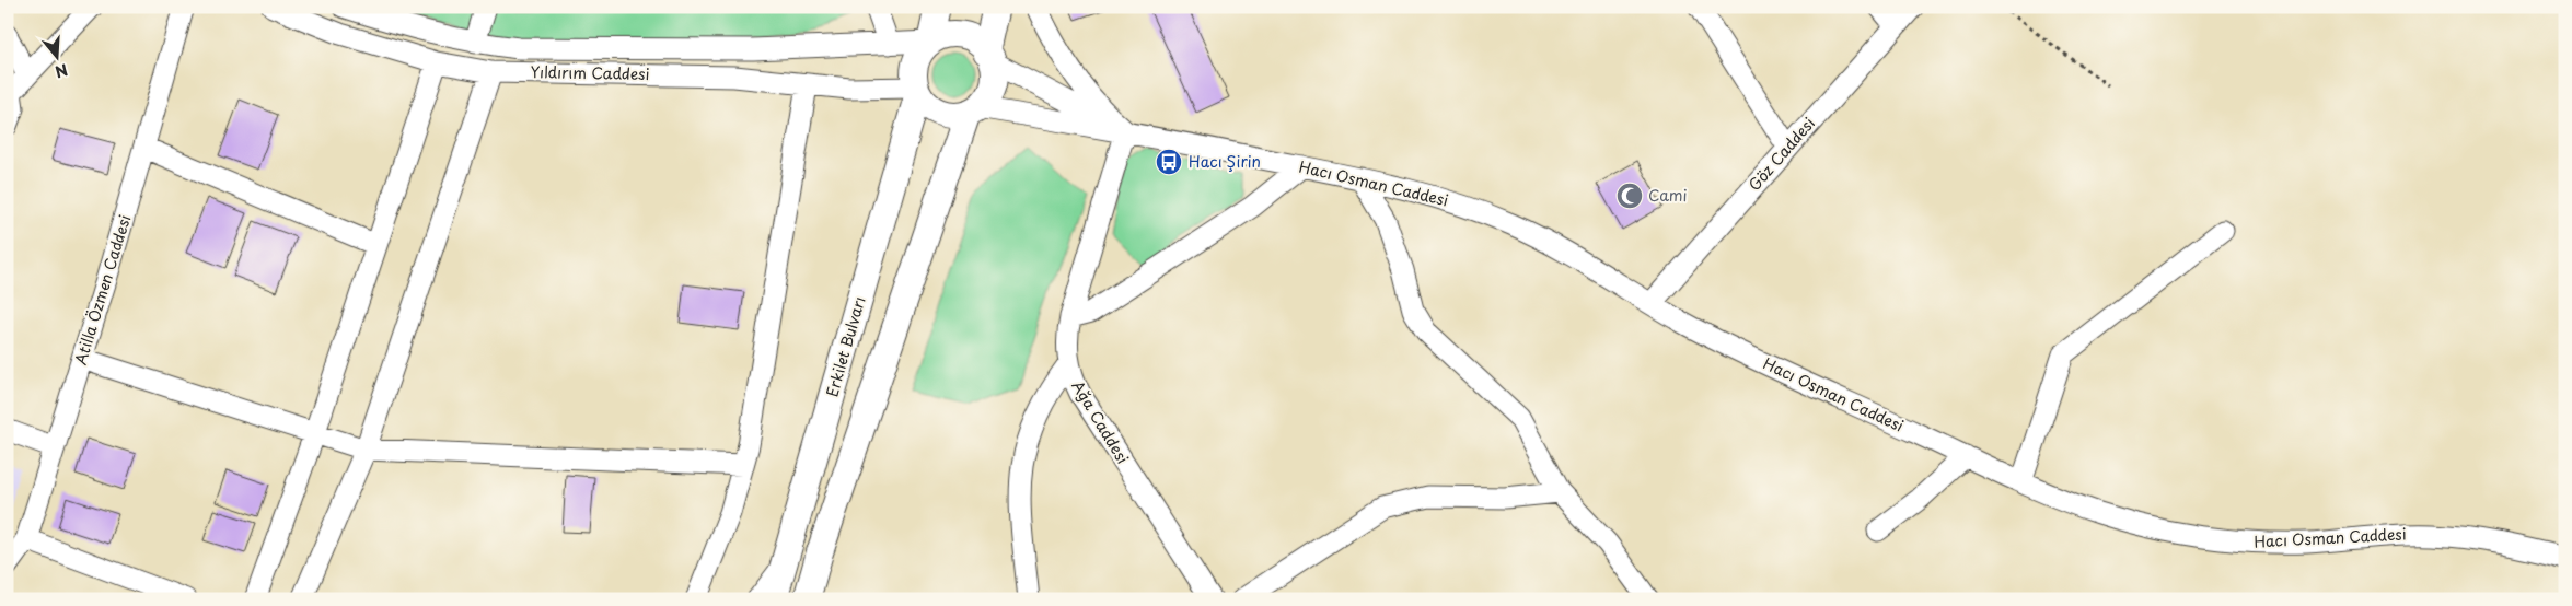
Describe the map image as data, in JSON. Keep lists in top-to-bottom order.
{
  "streets": {
    "main road": ["Erkilet Bulvarı"],
    "street": [
      "Yıldırım Caddesi",
      "Göz Caddesi",
      "Hacı Osman Caddesi",
      "Atilla Özmen Caddesi",
      "Ağa Caddesi"
    ]
  },
  "crossings": [
    ["Yıldırım Caddesi", "Erkilet Bulvarı"],
    ["Göz Caddesi", "Hacı Osman Caddesi"],
    ["Hacı Osman Caddesi", "Ağa Caddesi"]
  ],
  "places": {
    "bus stop": ["Hacı Şirin"],
    "mosque": ["Cami"]
  },
  "north": "bottom"
}
